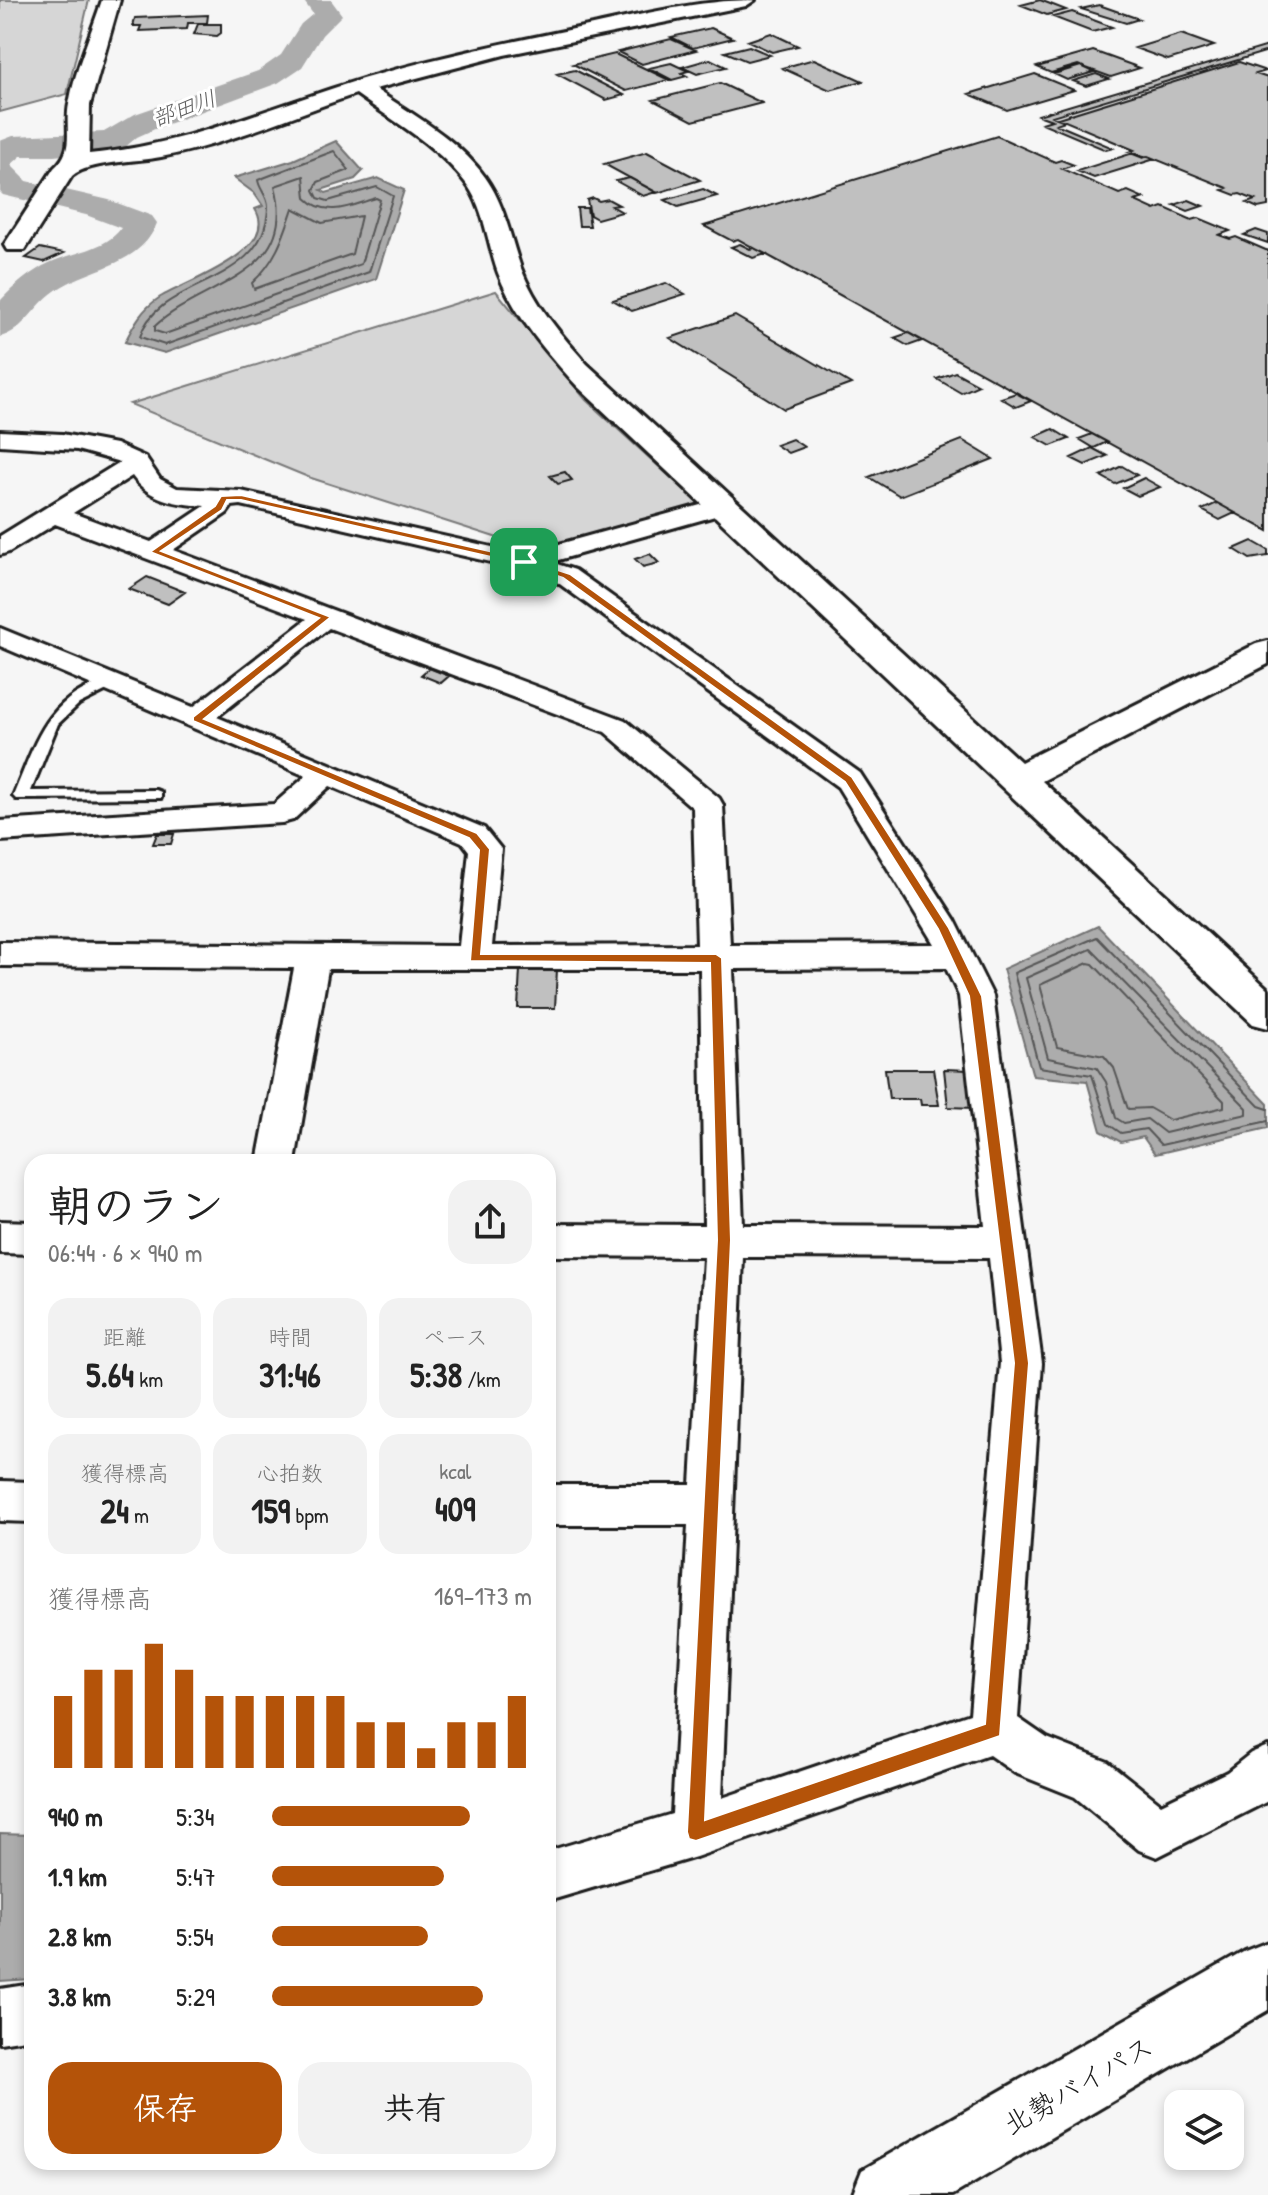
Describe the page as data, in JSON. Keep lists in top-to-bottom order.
{
  "streets": {
    "main road": ["北勢バイパス"]
  },
  "water": ["部田川"],
  "page": {
    "heading": ["朝のラン", "06:44 · 6 × 940 m"],
    "stats": [
      ["距離", "5.64 km"],
      ["時間", "31:46"],
      ["ペース", "5:38 /km"],
      ["獲得標高", "24 m"],
      ["心拍数", "159 bpm"],
      ["kcal", "409"]
    ],
    "chart": ["獲得標高", "169–173 m"],
    "list": [
      {
        "name": "940 m",
        "note": "5:34"
      },
      {
        "name": "1.9 km",
        "note": "5:47"
      },
      {
        "name": "2.8 km",
        "note": "5:54"
      },
      {
        "name": "3.8 km",
        "note": "5:29"
      }
    ],
    "buttons": ["保存", "共有"]
  }
}
